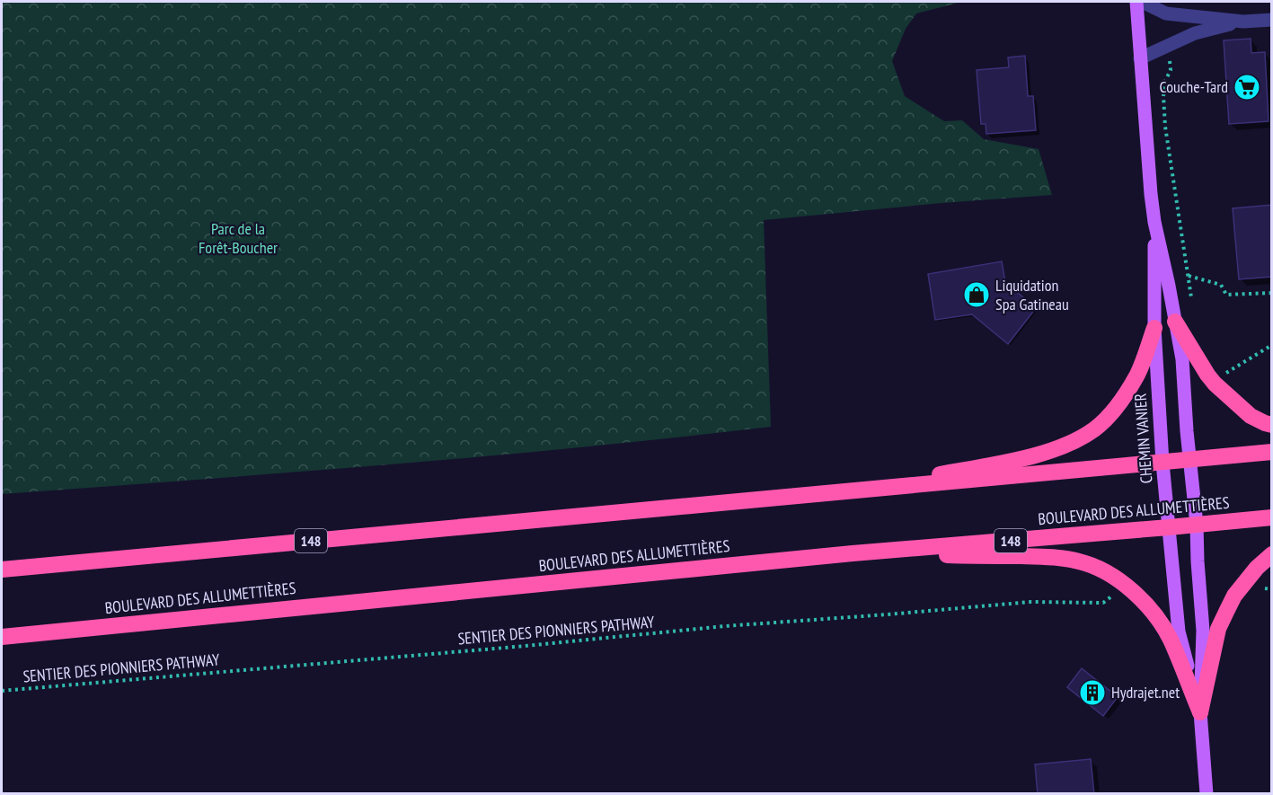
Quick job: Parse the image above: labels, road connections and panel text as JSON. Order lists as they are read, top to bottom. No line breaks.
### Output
{"streets":{"highway":["BOULEVARD DES ALLUMETTIÈRES","148"],"main road":["CHEMIN VANIER"],"path":["SENTIER DES PIONNIERS PATHWAY"]},"crossings":[["CHEMIN VANIER","BOULEVARD DES ALLUMETTIÈRES"],["CHEMIN VANIER","148"]],"parks":["Parc de la Forêt-Boucher"],"places":{"supermarket":["Couche-Tard"],"shop":["Liquidation Spa Gatineau"],"building":["Hydrajet.net"]}}
